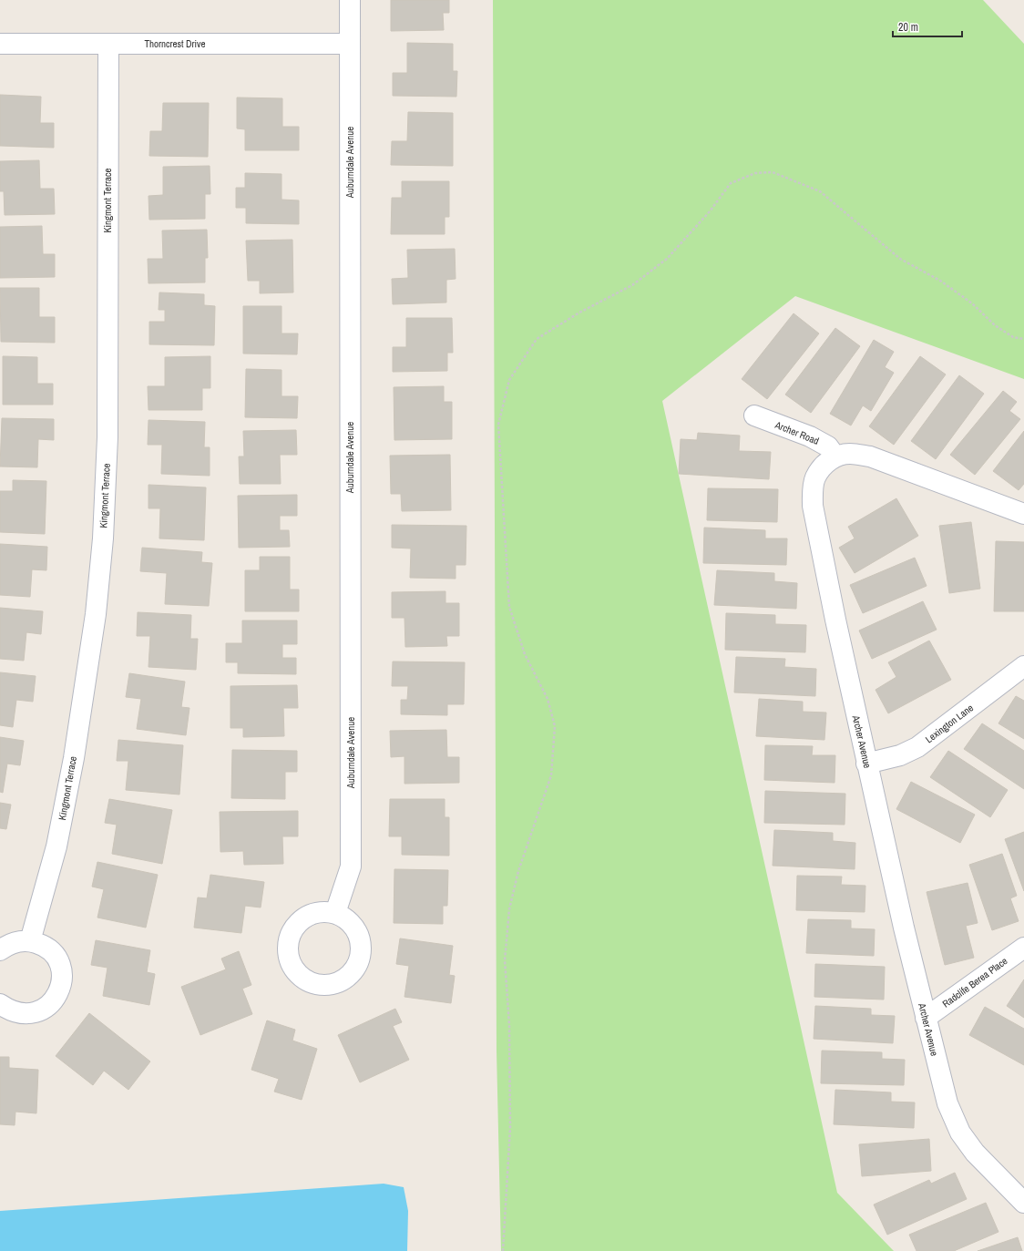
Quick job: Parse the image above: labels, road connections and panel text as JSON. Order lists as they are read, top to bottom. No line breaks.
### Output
{"streets":{"street":["Thorncrest Drive","Auburndale Avenue","Kingmont Terrace","Archer Road","Lexington Lane","Archer Avenue","Radclife Berea Place"]},"crossings":[["Thorncrest Drive","Auburndale Avenue"],["Thorncrest Drive","Kingmont Terrace"],["Archer Road","Archer Avenue"],["Lexington Lane","Archer Avenue"],["Archer Avenue","Radclife Berea Place"]],"scale_bar":"20 m"}
